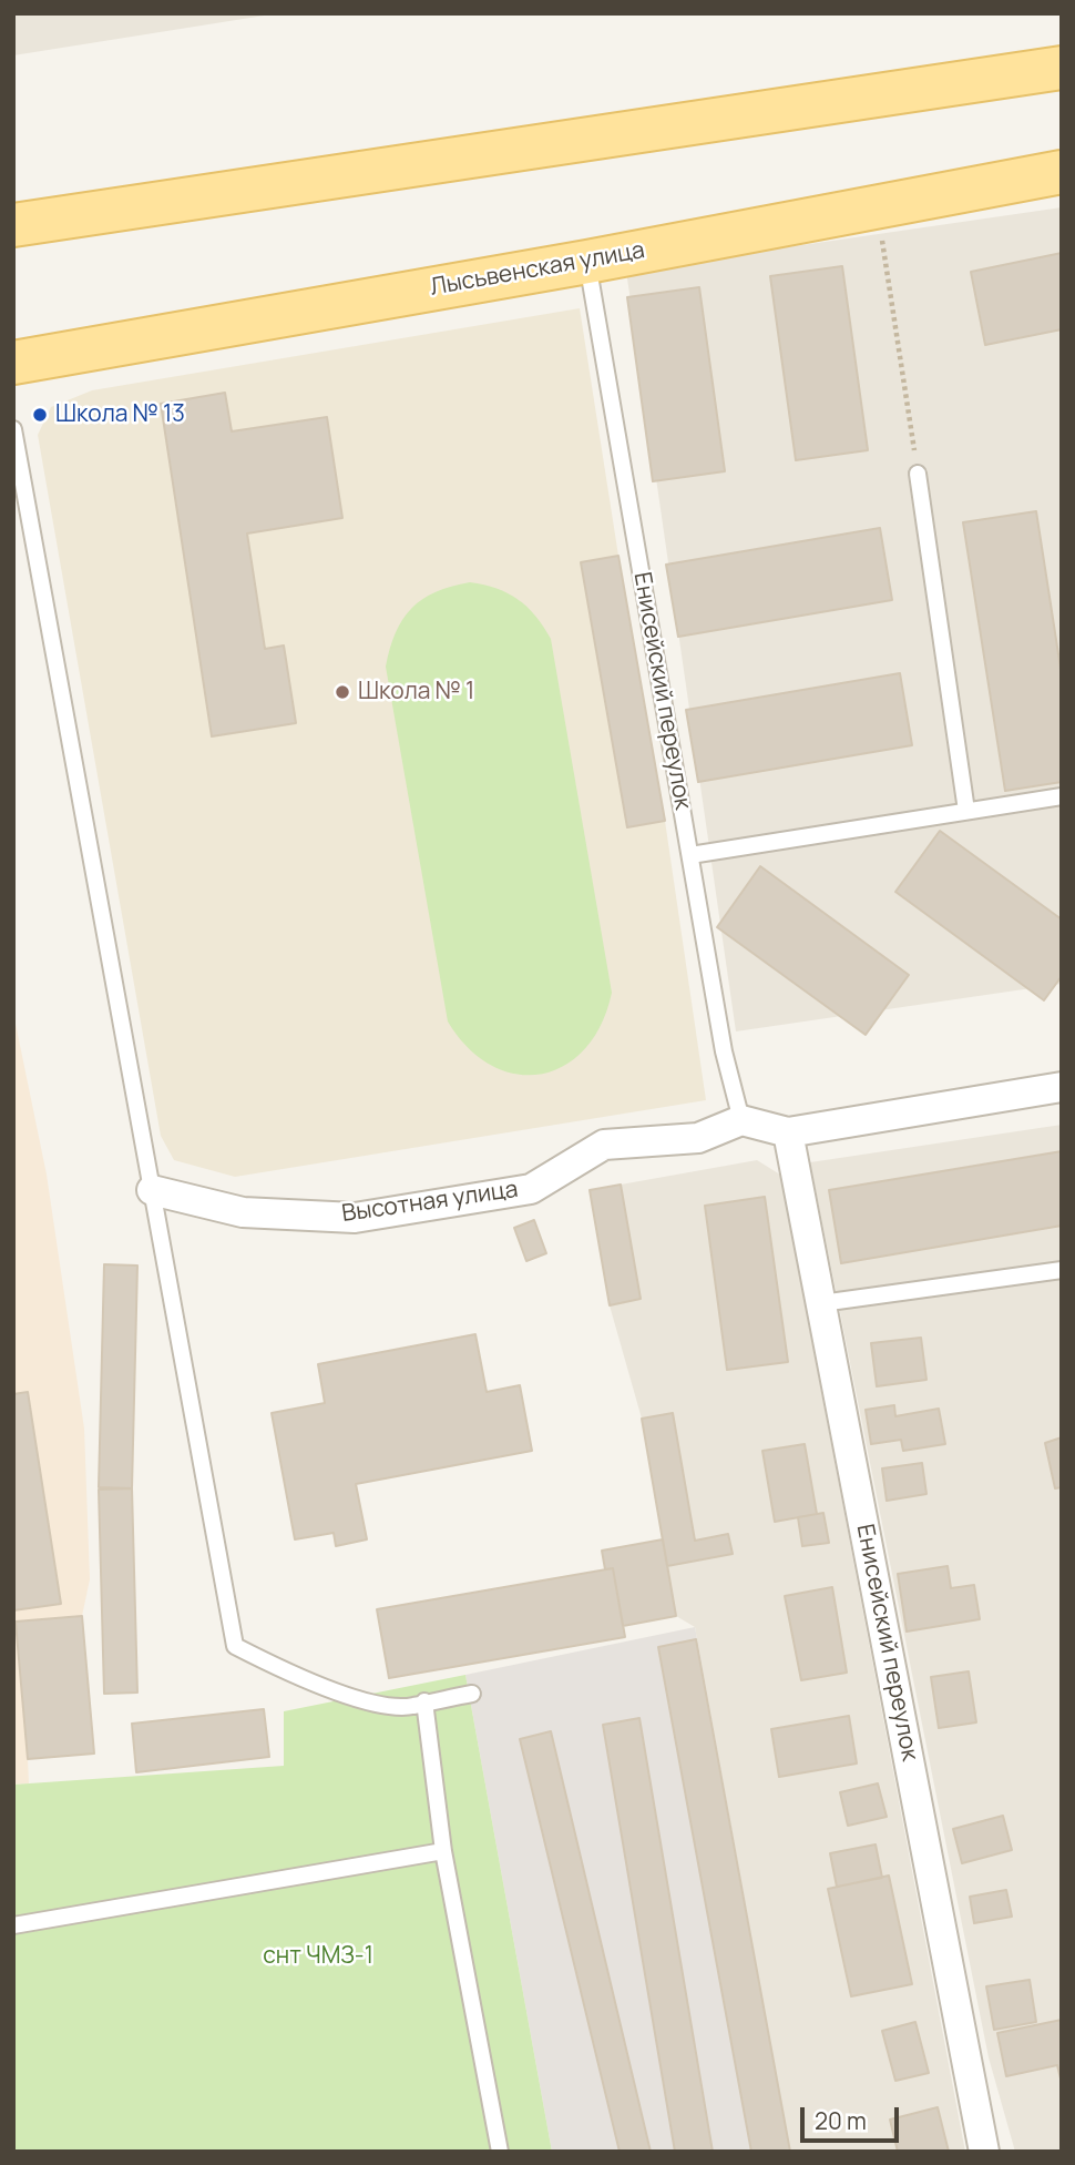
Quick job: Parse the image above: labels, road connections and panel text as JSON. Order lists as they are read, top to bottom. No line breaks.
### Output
{"streets":{"main road":["Лысьвенская улица"],"street":["Енисейский переулок","Высотная улица"]},"crossings":[["Лысьвенская улица","Енисейский переулок"],["Енисейский переулок","Высотная улица"]],"parks":["снт ЧМЗ-1"],"places":["Школа № 13","Школа № 1"],"scale_bar":"20 m"}
